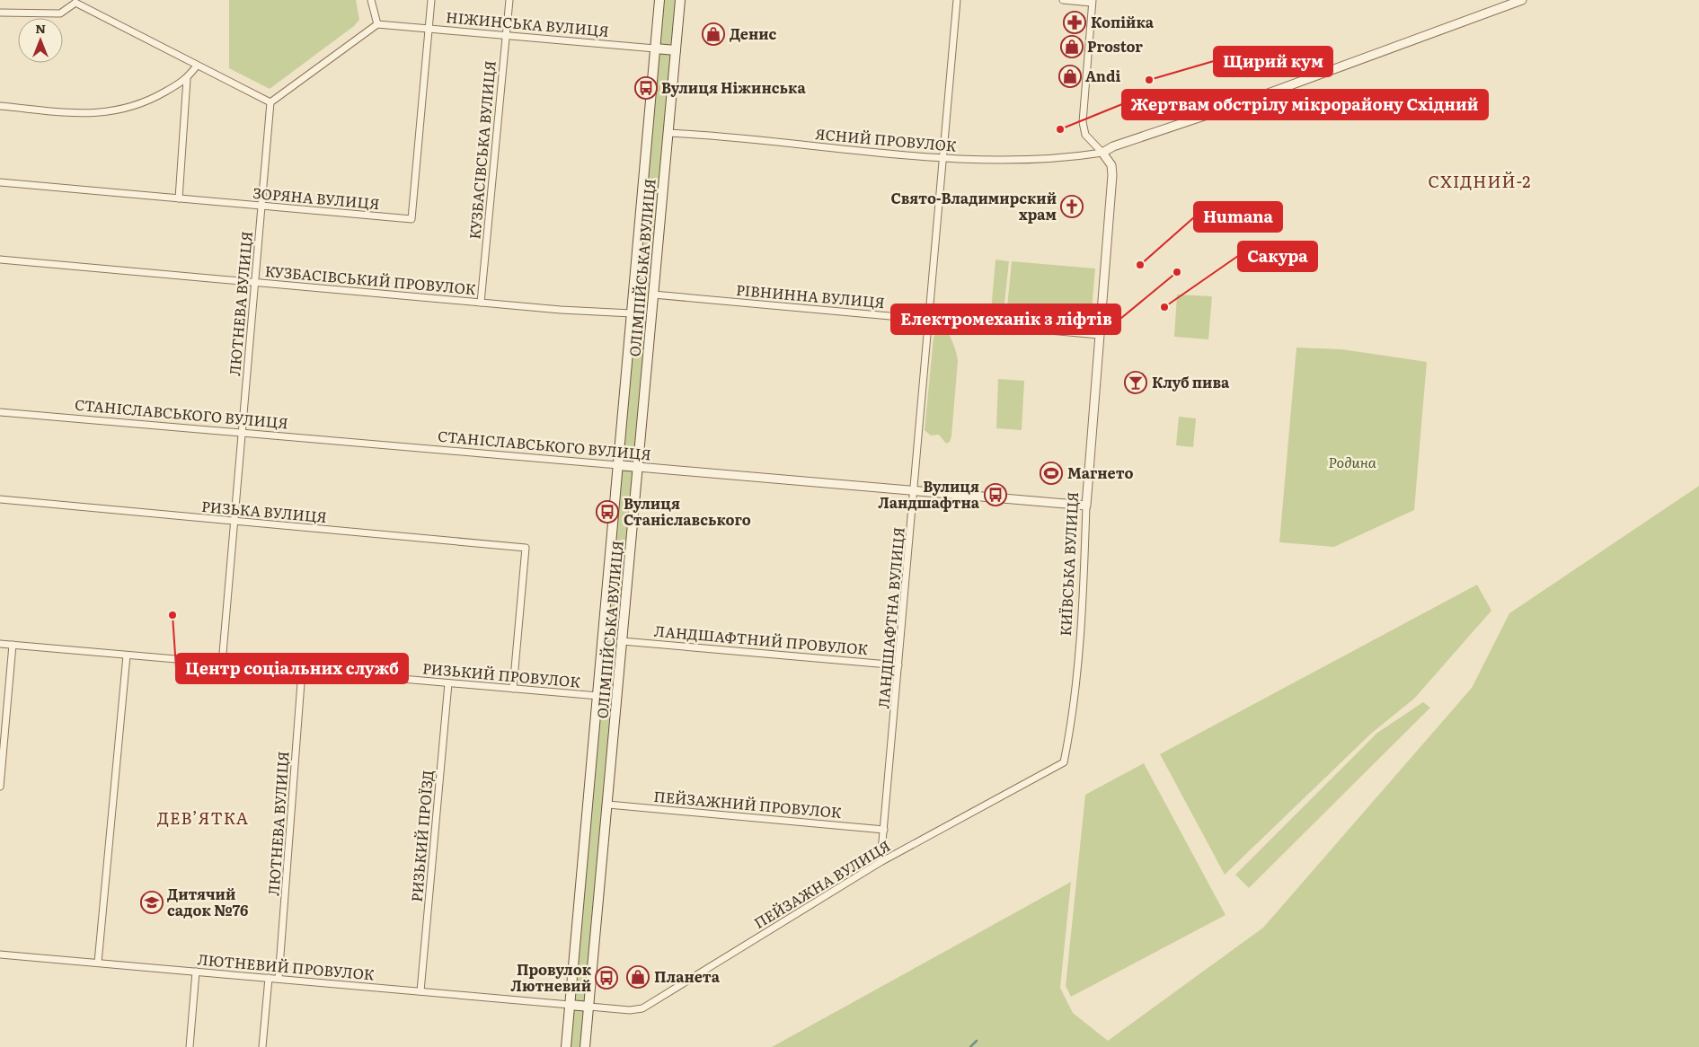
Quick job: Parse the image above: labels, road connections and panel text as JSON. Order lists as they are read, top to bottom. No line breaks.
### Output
{"streets":{"main road":["НІЖИНСЬКА ВУЛИЦЯ","ОЛІМПІЙСЬКА ВУЛИЦЯ","СТАНІСЛАВСЬКОГО ВУЛИЦЯ"],"street":["ЯСНИЙ ПРОВУЛОК","КУЗБАСІВСЬКА ВУЛИЦЯ","ЗОРЯНА ВУЛИЦЯ","КУЗБАСІВСЬКИЙ ПРОВУЛОК","РІВНИННА ВУЛИЦЯ","ЛЮТНЕВА ВУЛИЦЯ","РИЗЬКА ВУЛИЦЯ","КИЇВСЬКА ВУЛИЦЯ","ЛАНДШАФТНА ВУЛИЦЯ","ЛАНДШАФТНИЙ ПРОВУЛОК","РИЗЬКИЙ ПРОВУЛОК","ПЕЙЗАЖНИЙ ПРОВУЛОК","РИЗЬКИЙ ПРОЇЗД","ПЕЙЗАЖНА ВУЛИЦЯ","ЛЮТНЕВИЙ ПРОВУЛОК"]},"crossings":[["НІЖИНСЬКА ВУЛИЦЯ","КУЗБАСІВСЬКА ВУЛИЦЯ"],["НІЖИНСЬКА ВУЛИЦЯ","ЗОРЯНА ВУЛИЦЯ"],["НІЖИНСЬКА ВУЛИЦЯ","ОЛІМПІЙСЬКА ВУЛИЦЯ"],["ЯСНИЙ ПРОВУЛОК","ОЛІМПІЙСЬКА ВУЛИЦЯ"],["ЯСНИЙ ПРОВУЛОК","КИЇВСЬКА ВУЛИЦЯ"],["ЯСНИЙ ПРОВУЛОК","ЛАНДШАФТНА ВУЛИЦЯ"],["КУЗБАСІВСЬКА ВУЛИЦЯ","КУЗБАСІВСЬКИЙ ПРОВУЛОК"],["ЗОРЯНА ВУЛИЦЯ","ЛЮТНЕВА ВУЛИЦЯ"],["ОЛІМПІЙСЬКА ВУЛИЦЯ","КУЗБАСІВСЬКИЙ ПРОВУЛОК"],["ОЛІМПІЙСЬКА ВУЛИЦЯ","РІВНИННА ВУЛИЦЯ"],["ОЛІМПІЙСЬКА ВУЛИЦЯ","СТАНІСЛАВСЬКОГО ВУЛИЦЯ"],["ОЛІМПІЙСЬКА ВУЛИЦЯ","ЛАНДШАФТНИЙ ПРОВУЛОК"],["ОЛІМПІЙСЬКА ВУЛИЦЯ","РИЗЬКИЙ ПРОВУЛОК"],["ОЛІМПІЙСЬКА ВУЛИЦЯ","ПЕЙЗАЖНИЙ ПРОВУЛОК"],["ОЛІМПІЙСЬКА ВУЛИЦЯ","ПЕЙЗАЖНА ВУЛИЦЯ"],["ОЛІМПІЙСЬКА ВУЛИЦЯ","ЛЮТНЕВИЙ ПРОВУЛОК"],["КУЗБАСІВСЬКИЙ ПРОВУЛОК","ЛЮТНЕВА ВУЛИЦЯ"],["РІВНИННА ВУЛИЦЯ","КИЇВСЬКА ВУЛИЦЯ"],["РІВНИННА ВУЛИЦЯ","ЛАНДШАФТНА ВУЛИЦЯ"],["ЛЮТНЕВА ВУЛИЦЯ","СТАНІСЛАВСЬКОГО ВУЛИЦЯ"],["ЛЮТНЕВА ВУЛИЦЯ","РИЗЬКА ВУЛИЦЯ"],["ЛЮТНЕВА ВУЛИЦЯ","РИЗЬКИЙ ПРОВУЛОК"],["ЛЮТНЕВА ВУЛИЦЯ","ЛЮТНЕВИЙ ПРОВУЛОК"],["СТАНІСЛАВСЬКОГО ВУЛИЦЯ","КИЇВСЬКА ВУЛИЦЯ"],["СТАНІСЛАВСЬКОГО ВУЛИЦЯ","ЛАНДШАФТНА ВУЛИЦЯ"],["РИЗЬКА ВУЛИЦЯ","РИЗЬКИЙ ПРОВУЛОК"],["КИЇВСЬКА ВУЛИЦЯ","ПЕЙЗАЖНА ВУЛИЦЯ"],["ЛАНДШАФТНА ВУЛИЦЯ","ЛАНДШАФТНИЙ ПРОВУЛОК"],["ЛАНДШАФТНА ВУЛИЦЯ","ПЕЙЗАЖНИЙ ПРОВУЛОК"],["ЛАНДШАФТНА ВУЛИЦЯ","ПЕЙЗАЖНА ВУЛИЦЯ"],["РИЗЬКИЙ ПРОВУЛОК","РИЗЬКИЙ ПРОЇЗД"],["РИЗЬКИЙ ПРОЇЗД","ЛЮТНЕВИЙ ПРОВУЛОК"]],"districts":["СХІДНИЙ-2","ДЕВ’ЯТКА"],"parks":["Родина"],"places":{"pharmacy":["Копійка"],"shop":["Денис","Prostor","Andi","Планета"],"other":["Щирий кум","Жертвам обстрілу мікрорайону Східний","Humana","Електромеханік з ліфтів","Сакура","Центр соціальних служб"],"bus stop":["Вулиця Ніжинська","Вулиця Ландшафтна","Вулиця Станіславського","Провулок Лютневий"],"church":["Свято-Владимирский храм"],"bar":["Клуб пива"],"sports":["Магнето"],"school or university":["Дитячий садок №76"]},"north":"top"}
